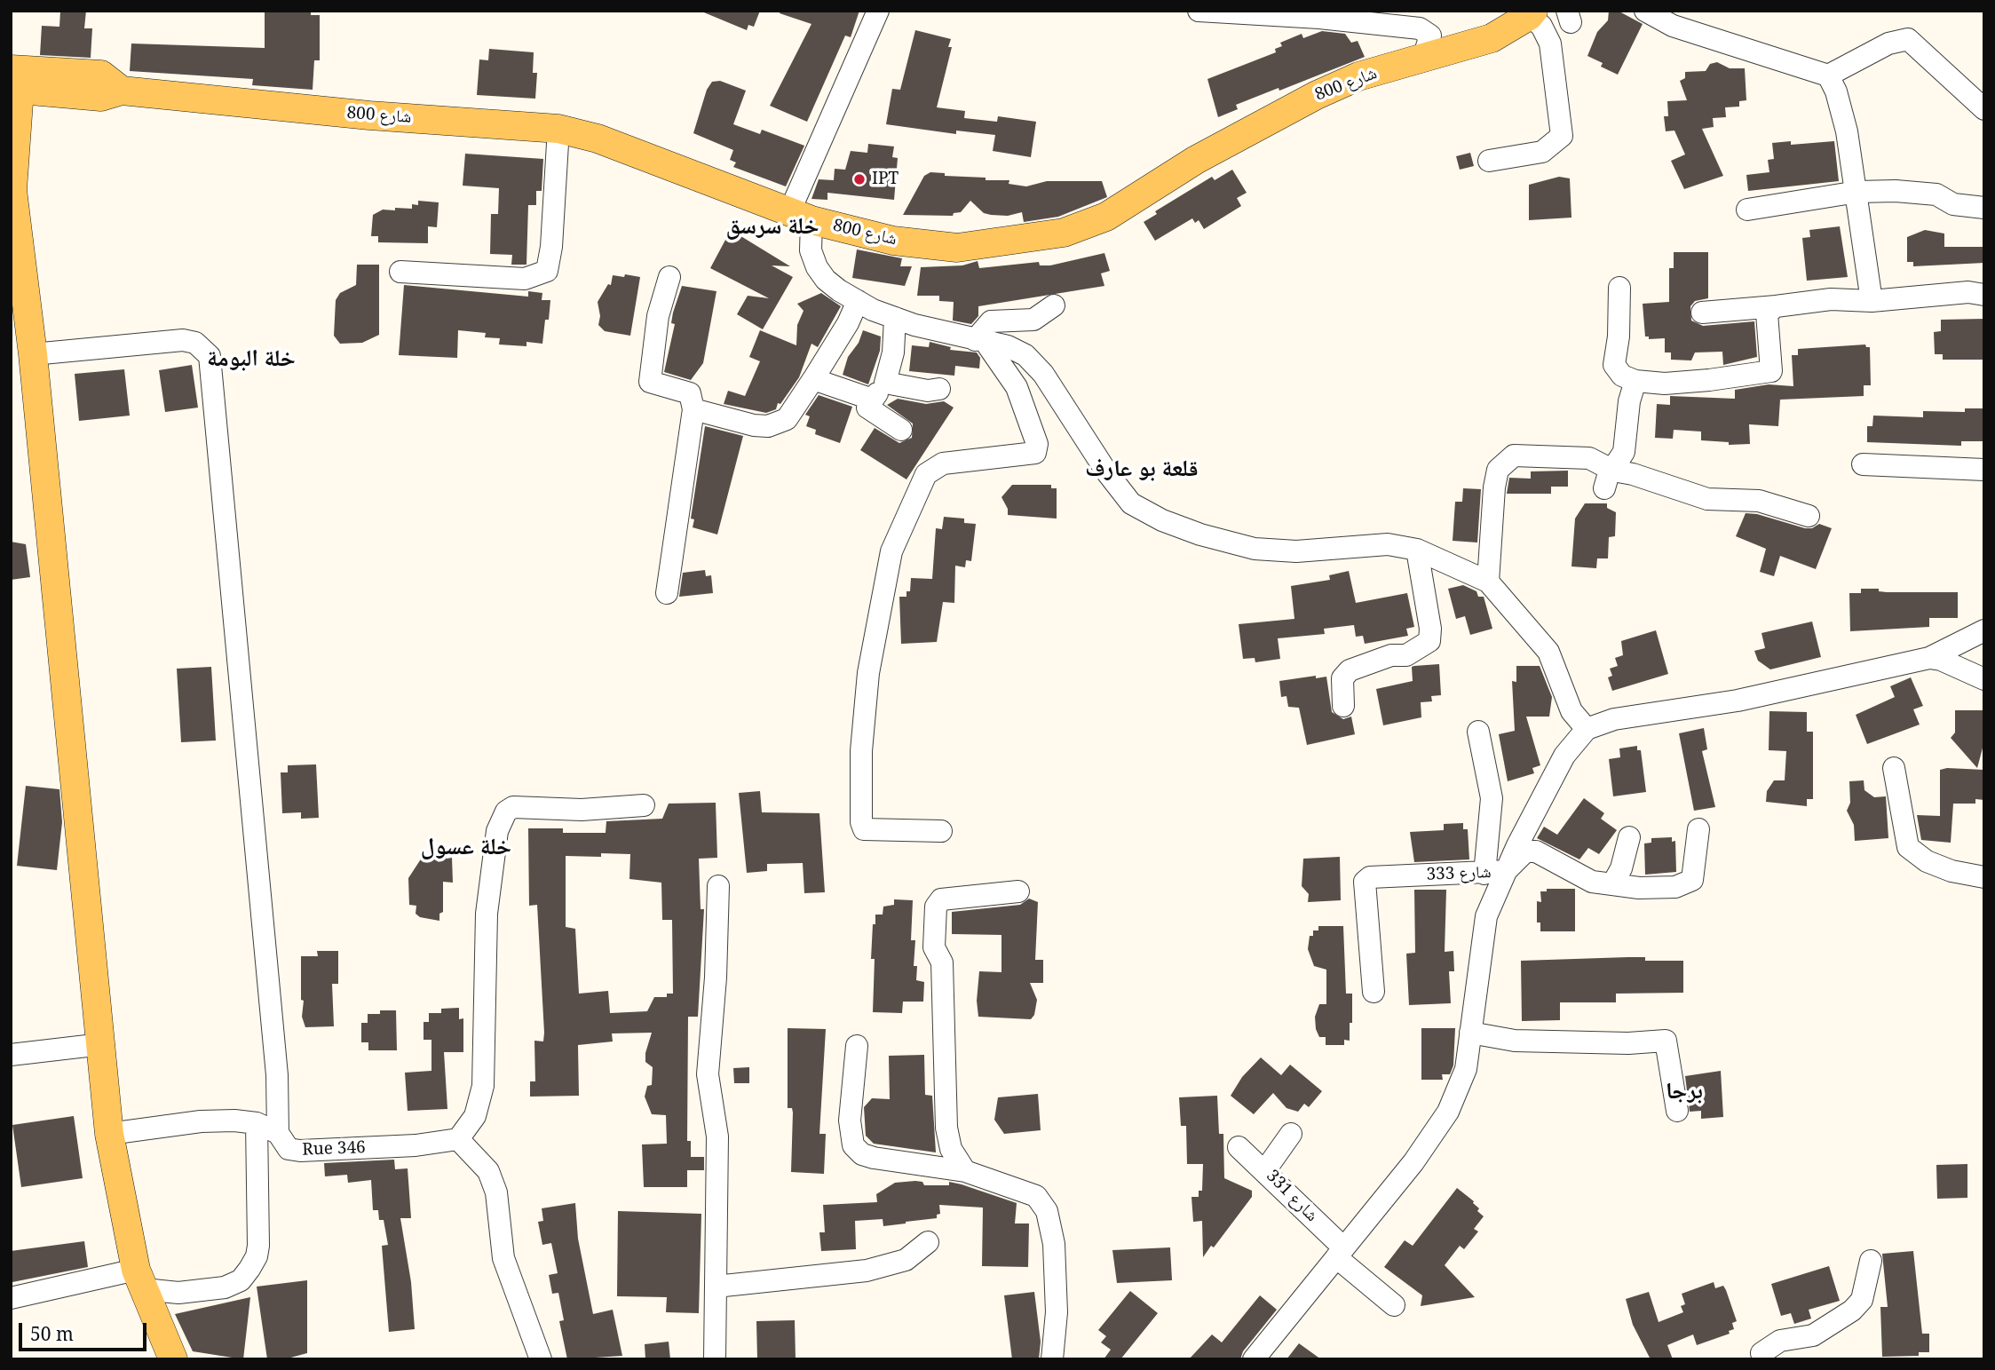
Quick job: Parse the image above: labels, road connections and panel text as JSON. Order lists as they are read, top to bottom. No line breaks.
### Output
{"streets":{"main road":["شارع 800"],"street":["شارع 333","Rue 346","شارع 331"]},"districts":["خلة سرسق","خلة البومة","قلعة بو عارف","خلة عسول","برجا"],"places":["IPT"],"scale_bar":"50 m"}
